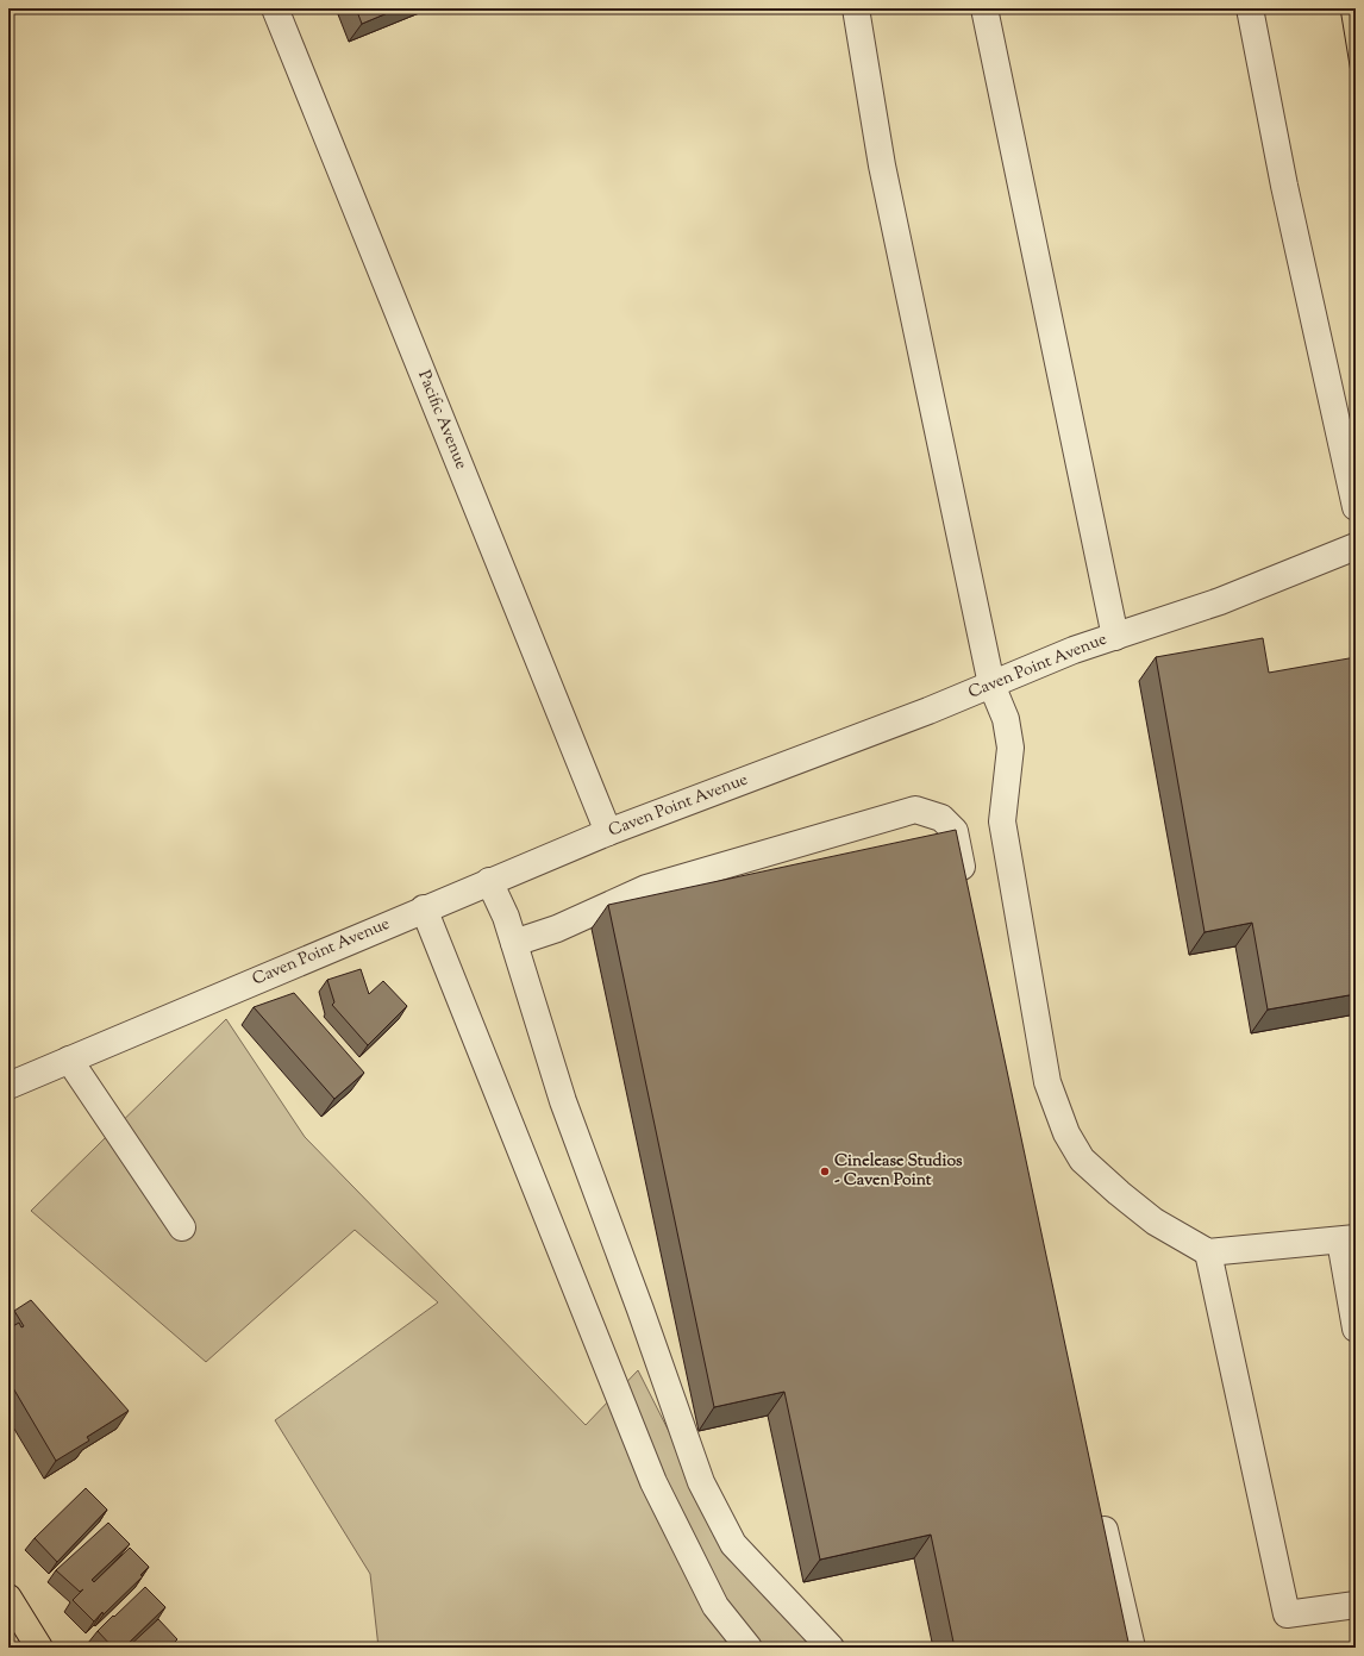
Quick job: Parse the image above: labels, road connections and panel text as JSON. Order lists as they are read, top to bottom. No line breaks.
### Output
{"streets":{"street":["Pacific Avenue","Caven Point Avenue"]},"crossings":[["Pacific Avenue","Caven Point Avenue"]],"places":["Cinelease Studios - Caven Point"]}
